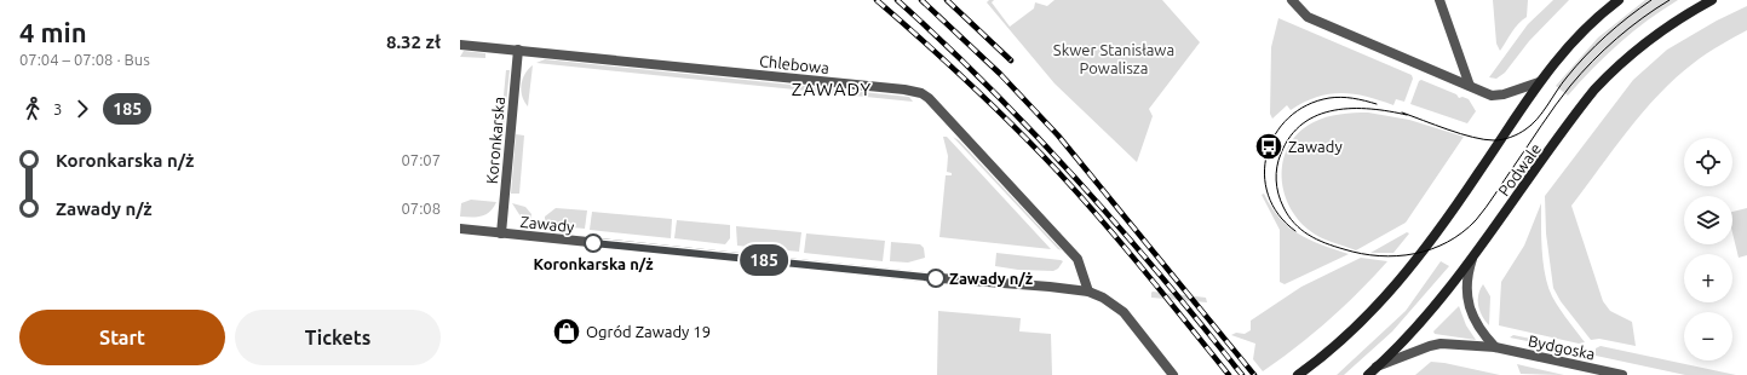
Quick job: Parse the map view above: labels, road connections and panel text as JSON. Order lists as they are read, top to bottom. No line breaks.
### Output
{"streets":{"main road":["Podwale"],"street":["Chlebowa","Koronkarska","Zawady","Bydgoska"]},"crossings":[["Chlebowa","Koronkarska"],["Chlebowa","Zawady"],["Koronkarska","Zawady"],["Podwale","Bydgoska"]],"districts":["ZAWADY"],"parks":["Skwer Stanisława Powalisza"],"places":{"bus stop":["Zawady"],"other":["Koronkarska n/ż","Zawady n/ż"],"shop":["Ogród Zawady 19"]},"lines":["bus line 185"],"page":{"heading":["4 min","07:04 – 07:08 · Bus","8.32 zł"],"on_map":"185","legs":["3","185"],"list":[{"name":"Koronkarska n/ż","value":"07:07"},{"name":"Zawady n/ż","value":"07:08"}],"map_buttons":["+","−"],"buttons":["Start","Tickets"]}}
